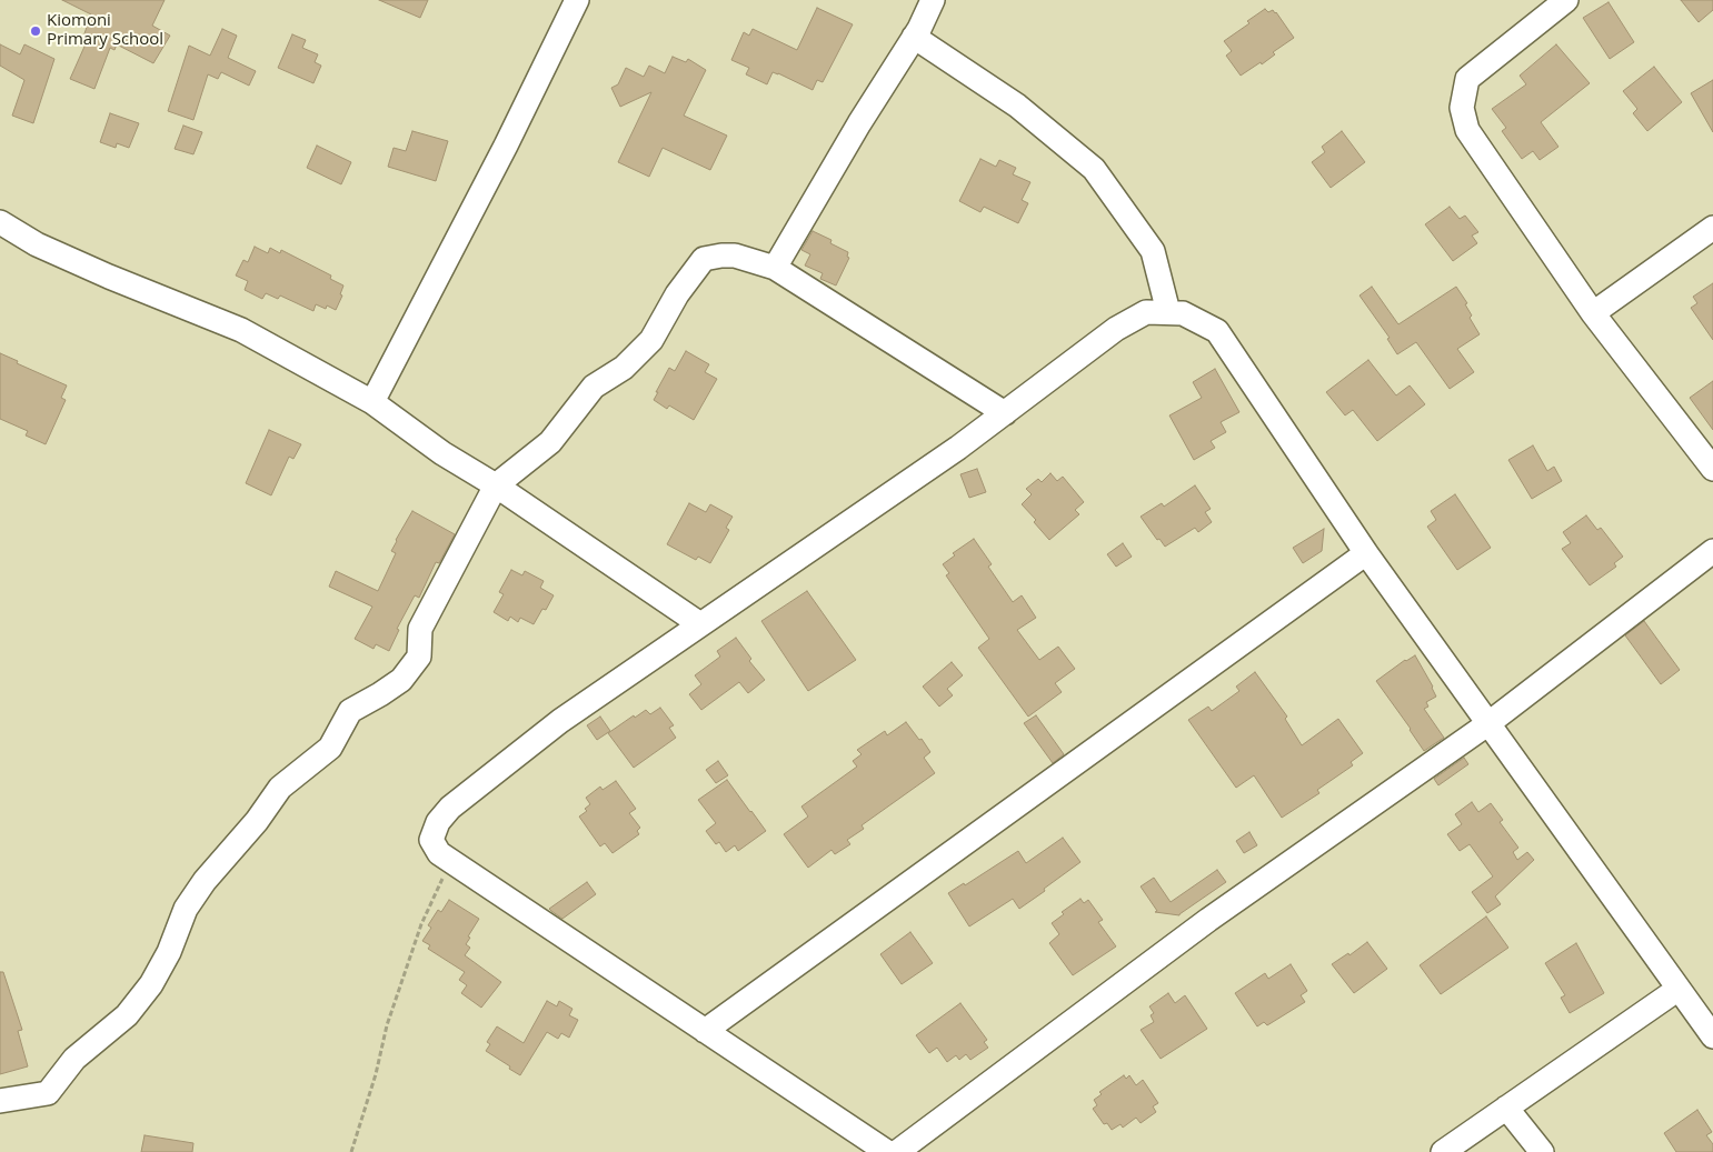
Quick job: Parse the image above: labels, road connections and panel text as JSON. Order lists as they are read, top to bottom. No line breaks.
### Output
{"places":["Kiomoni Primary School"]}
